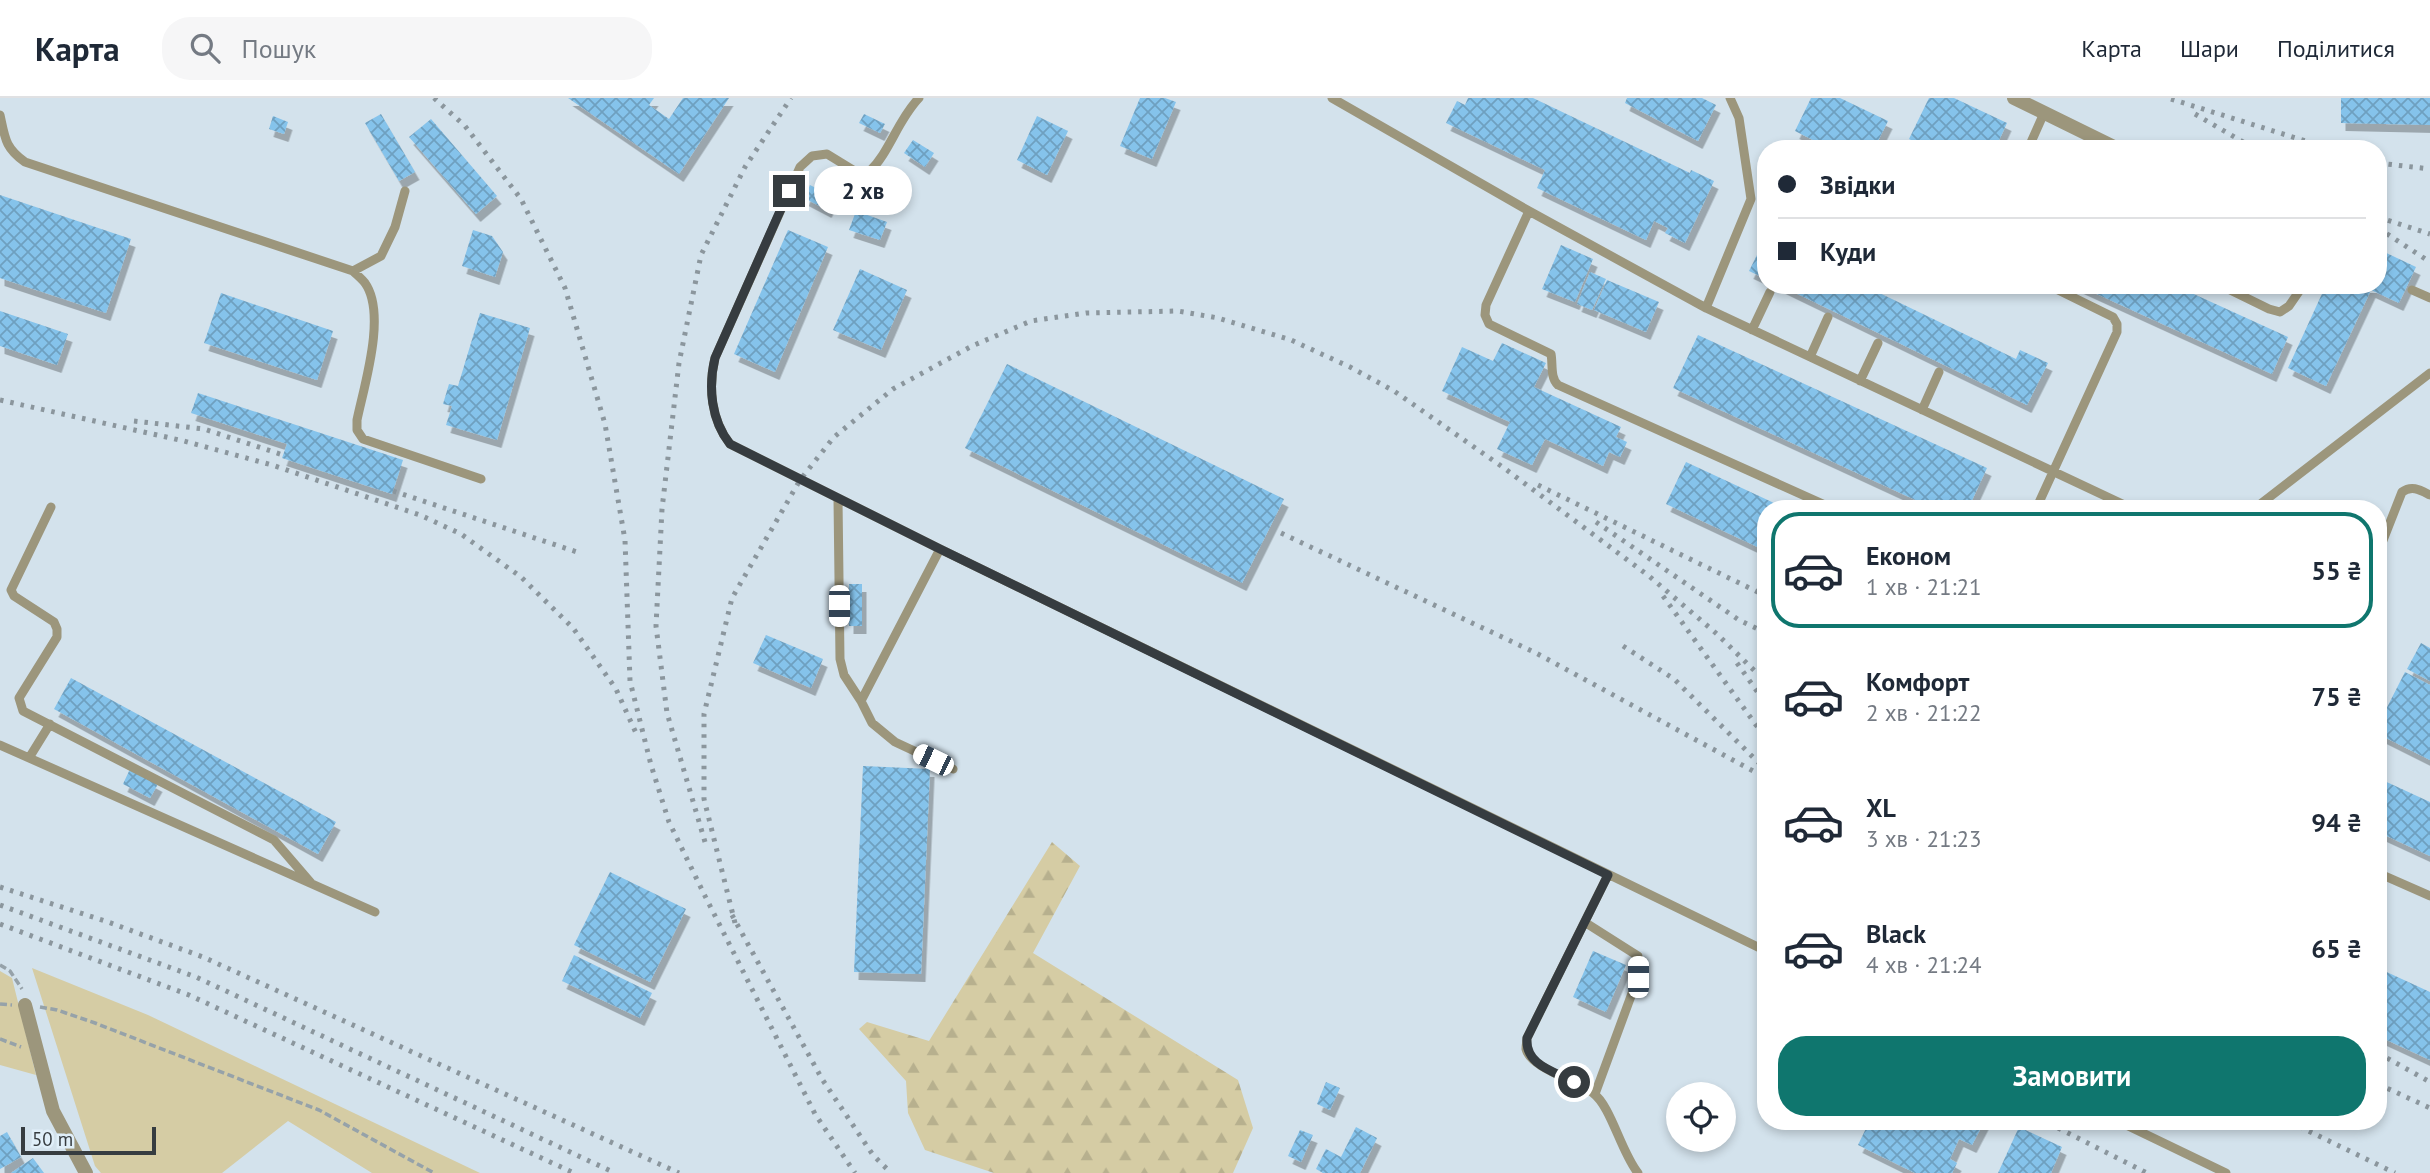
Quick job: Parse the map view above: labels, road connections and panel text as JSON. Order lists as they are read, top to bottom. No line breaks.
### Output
{"scale_bar":"50 m","page":{"header":"Карта","search":"Пошук","nav":["Карта","Шари","Поділитися"],"banner":["Звідки","Куди"],"bubble":"2 хв","list":[{"name":"Економ","note":"1 хв · 21:21","value":"55 ₴"},{"name":"Комфорт","note":"2 хв · 21:22","value":"75 ₴"},{"name":"XL","note":"3 хв · 21:23","value":"94 ₴"},{"name":"Black","note":"4 хв · 21:24","value":"65 ₴"}],"buttons":"Замовити","scale":"50 m"}}
